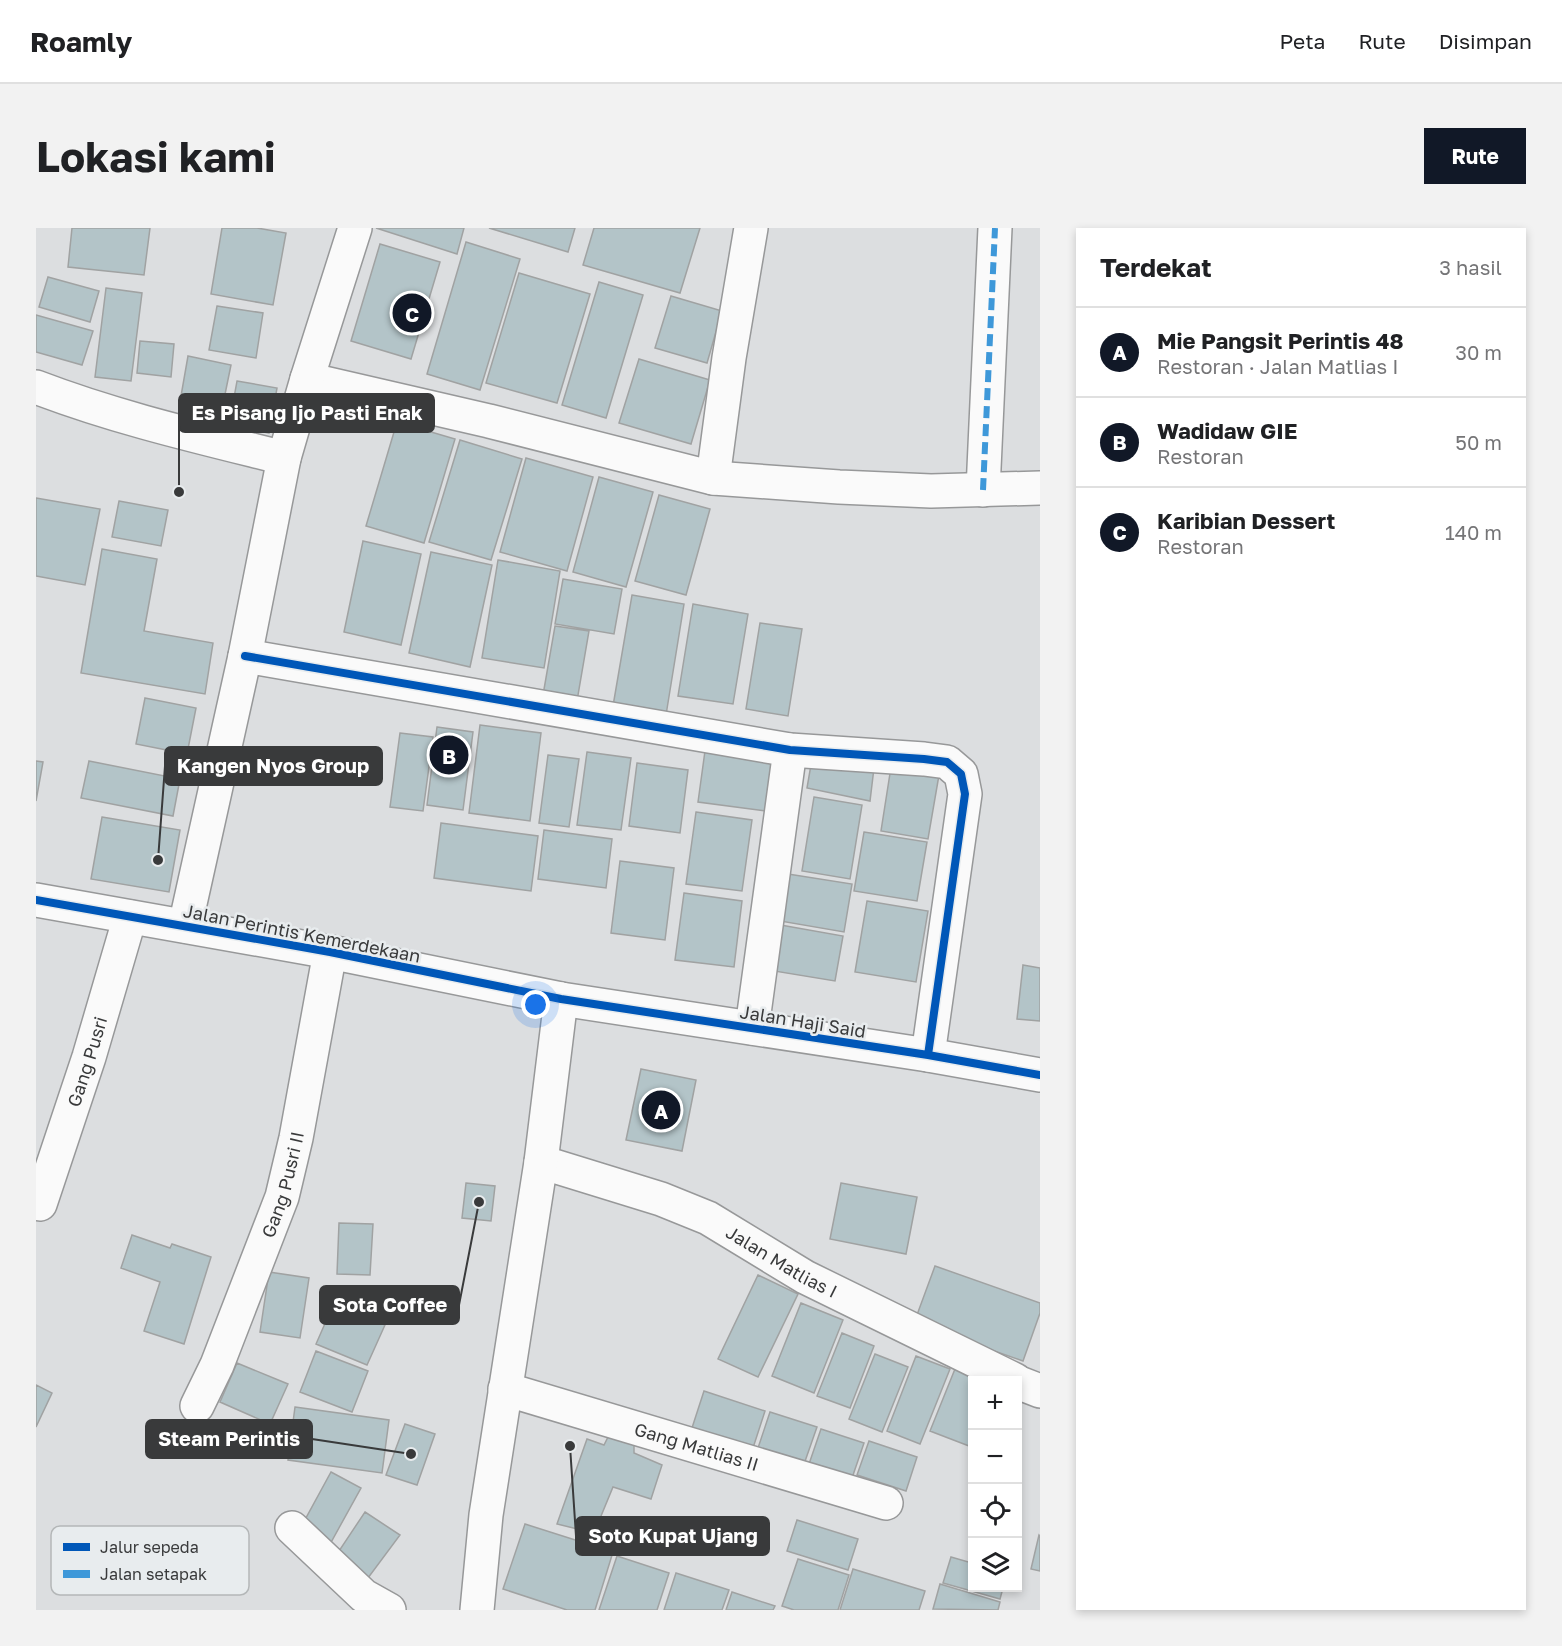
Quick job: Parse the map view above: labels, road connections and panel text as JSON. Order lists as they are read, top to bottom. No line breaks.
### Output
{"streets":{"street":["Jalan Perintis Kemerdekaan","Jalan Haji Said","Gang Pusri","Gang Pusri II","Jalan Matlias I","Gang Matlias II"]},"crossings":[["Jalan Perintis Kemerdekaan","Jalan Haji Said"],["Jalan Perintis Kemerdekaan","Gang Pusri"],["Jalan Perintis Kemerdekaan","Gang Pusri II"]],"places":["Es Pisang Ijo Pasti Enak","Kangen Nyos Group","Sota Coffee","Soto Kupat Ujang","Steam Perintis"],"legend":["Jalur sepeda","Jalan setapak"],"page":{"header":"Roamly","nav":["Peta","Rute","Disimpan"],"buttons":"Rute","title":"Lokasi kami","heading":["Terdekat","3 hasil"],"pins":["C","B","A"],"list":[{"mark":"A","name":"Mie Pangsit Perintis 48","note":"Restoran · Jalan Matlias I","value":"30 m"},{"mark":"B","name":"Wadidaw GIE","note":"Restoran","value":"50 m"},{"mark":"C","name":"Karibian Dessert","note":"Restoran","value":"140 m"}],"map_buttons":["+","−"]}}
